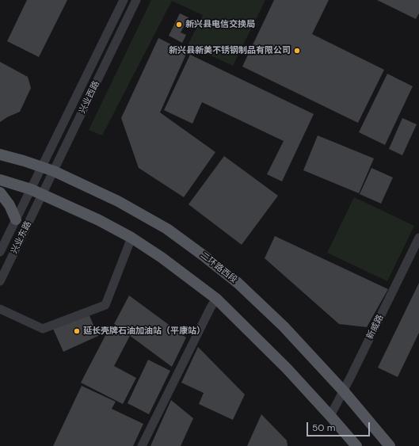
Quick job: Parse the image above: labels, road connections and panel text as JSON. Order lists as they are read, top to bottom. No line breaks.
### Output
{"streets":{"main road":["二环路西段"],"street":["兴业西路","兴业东路","新威路"]},"crossings":[["兴业西路","兴业东路"],["兴业西路","二环路西段"],["二环路西段","新威路"]],"places":["新兴县电信交换局","新兴县新美不锈钢制品有限公司","延长壳牌石油加油站（平康站）"],"scale_bar":"50 m"}
